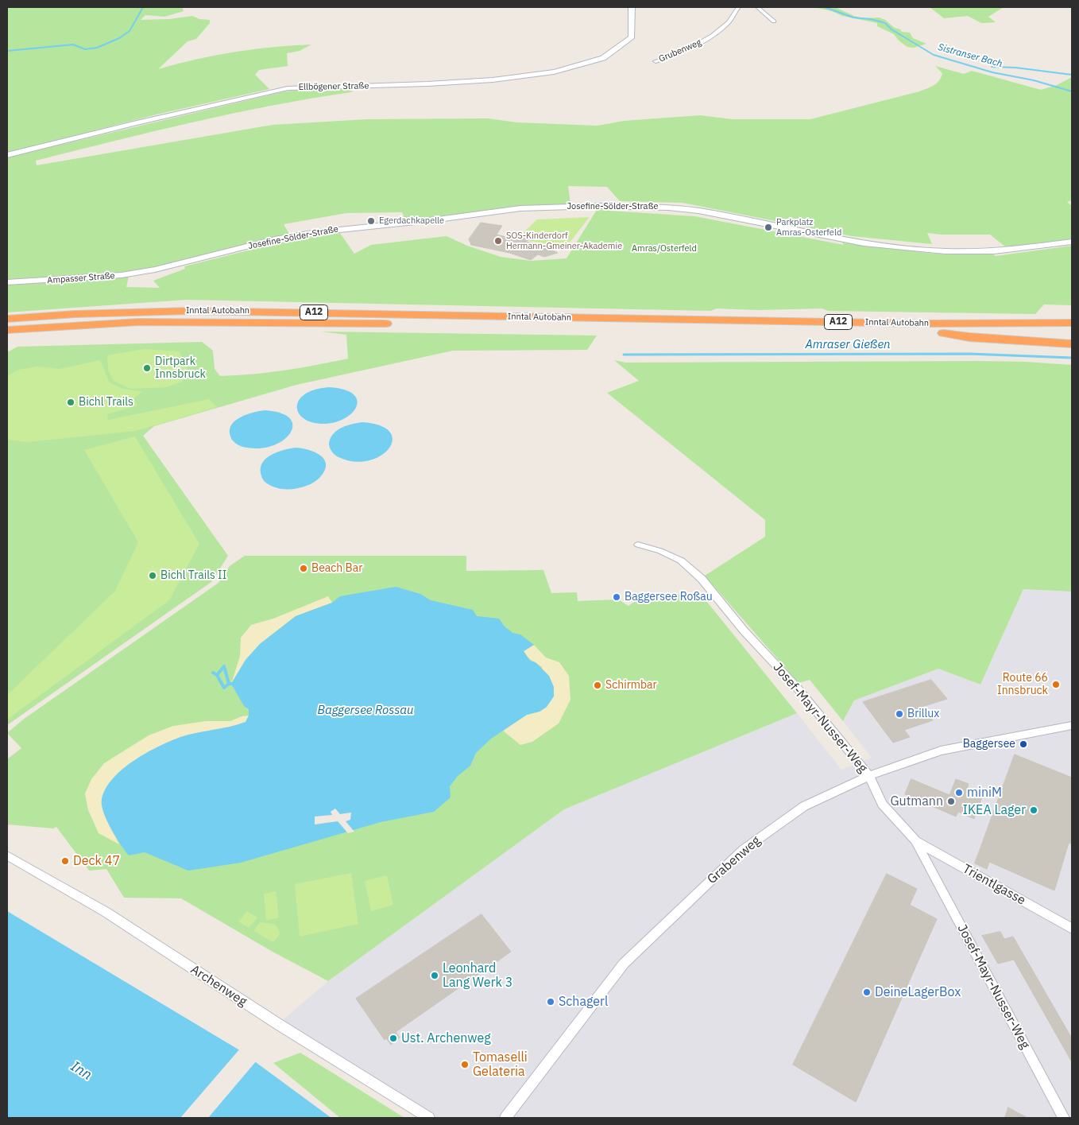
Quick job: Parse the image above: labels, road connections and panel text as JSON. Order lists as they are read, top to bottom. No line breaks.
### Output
{"streets":{"highway":["Inntal Autobahn","A12"],"main road":["Ellbögener Straße","Josefine-Sölder-Straße","Ampasser Straße"],"street":["Grubenweg","Josef-Mayr-Nusser-Weg","Grabenweg","Trientlgasse","Archenweg"]},"crossings":[["Josefine-Sölder-Straße","Ampasser Straße"],["Josef-Mayr-Nusser-Weg","Grabenweg"],["Josef-Mayr-Nusser-Weg","Trientlgasse"]],"water":["Sistranser Bach","Amraser Gießen","Baggersee Rossau","Inn"],"parks":["Amras/Osterfeld"],"places":["Egerdachkapelle","Parkplatz Amras-Osterfeld","SOS-Kinderdorf Hermann-Gmeiner-Akademie","Dirtpark Innsbruck","Bichl Trails","Beach Bar","Bichl Trails II","Baggersee Roßau","Route 66 Innsbruck","Schirmbar","Brillux","Baggersee","miniM","Gutmann","IKEA Lager","Deck 47","Leonhard Lang Werk 3","DeineLagerBox","Schagerl","Ust. Archenweg","Tomaselli Gelateria"]}
